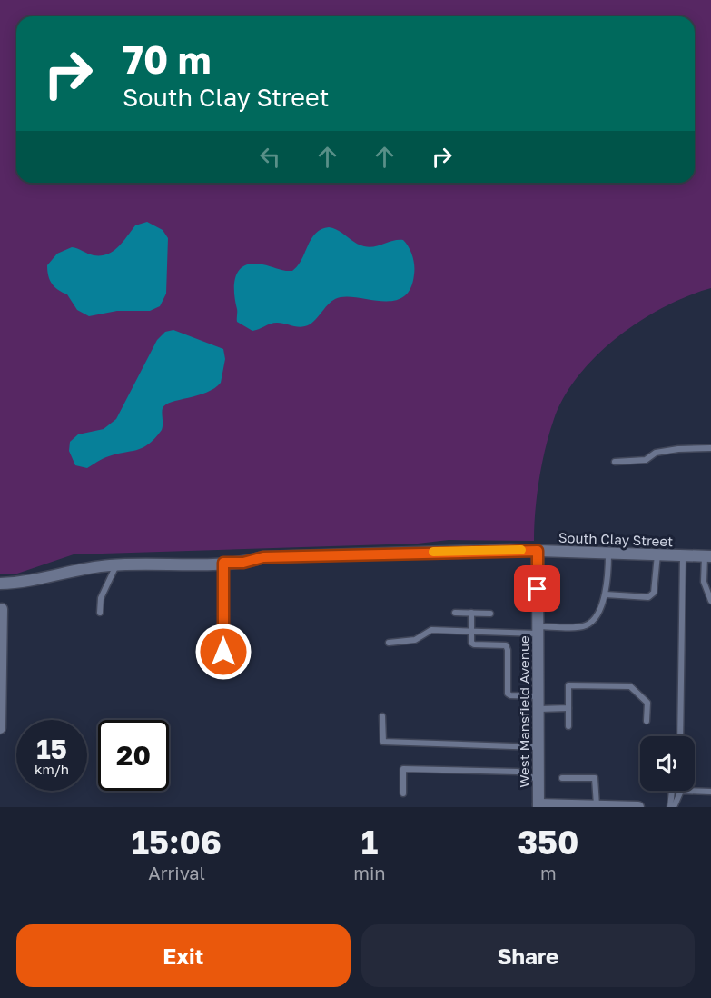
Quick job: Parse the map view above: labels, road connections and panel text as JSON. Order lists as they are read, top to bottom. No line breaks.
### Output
{"streets":{"street":["South Clay Street","West Mansfield Avenue"]},"crossings":[["South Clay Street","West Mansfield Avenue"]],"page":{"turn":["70 m","South Clay Street"],"speed":"15 km/h","limit":"20","eta":["15:06","Arrival","1","min","350","m"],"buttons":["Exit","Share"]}}
